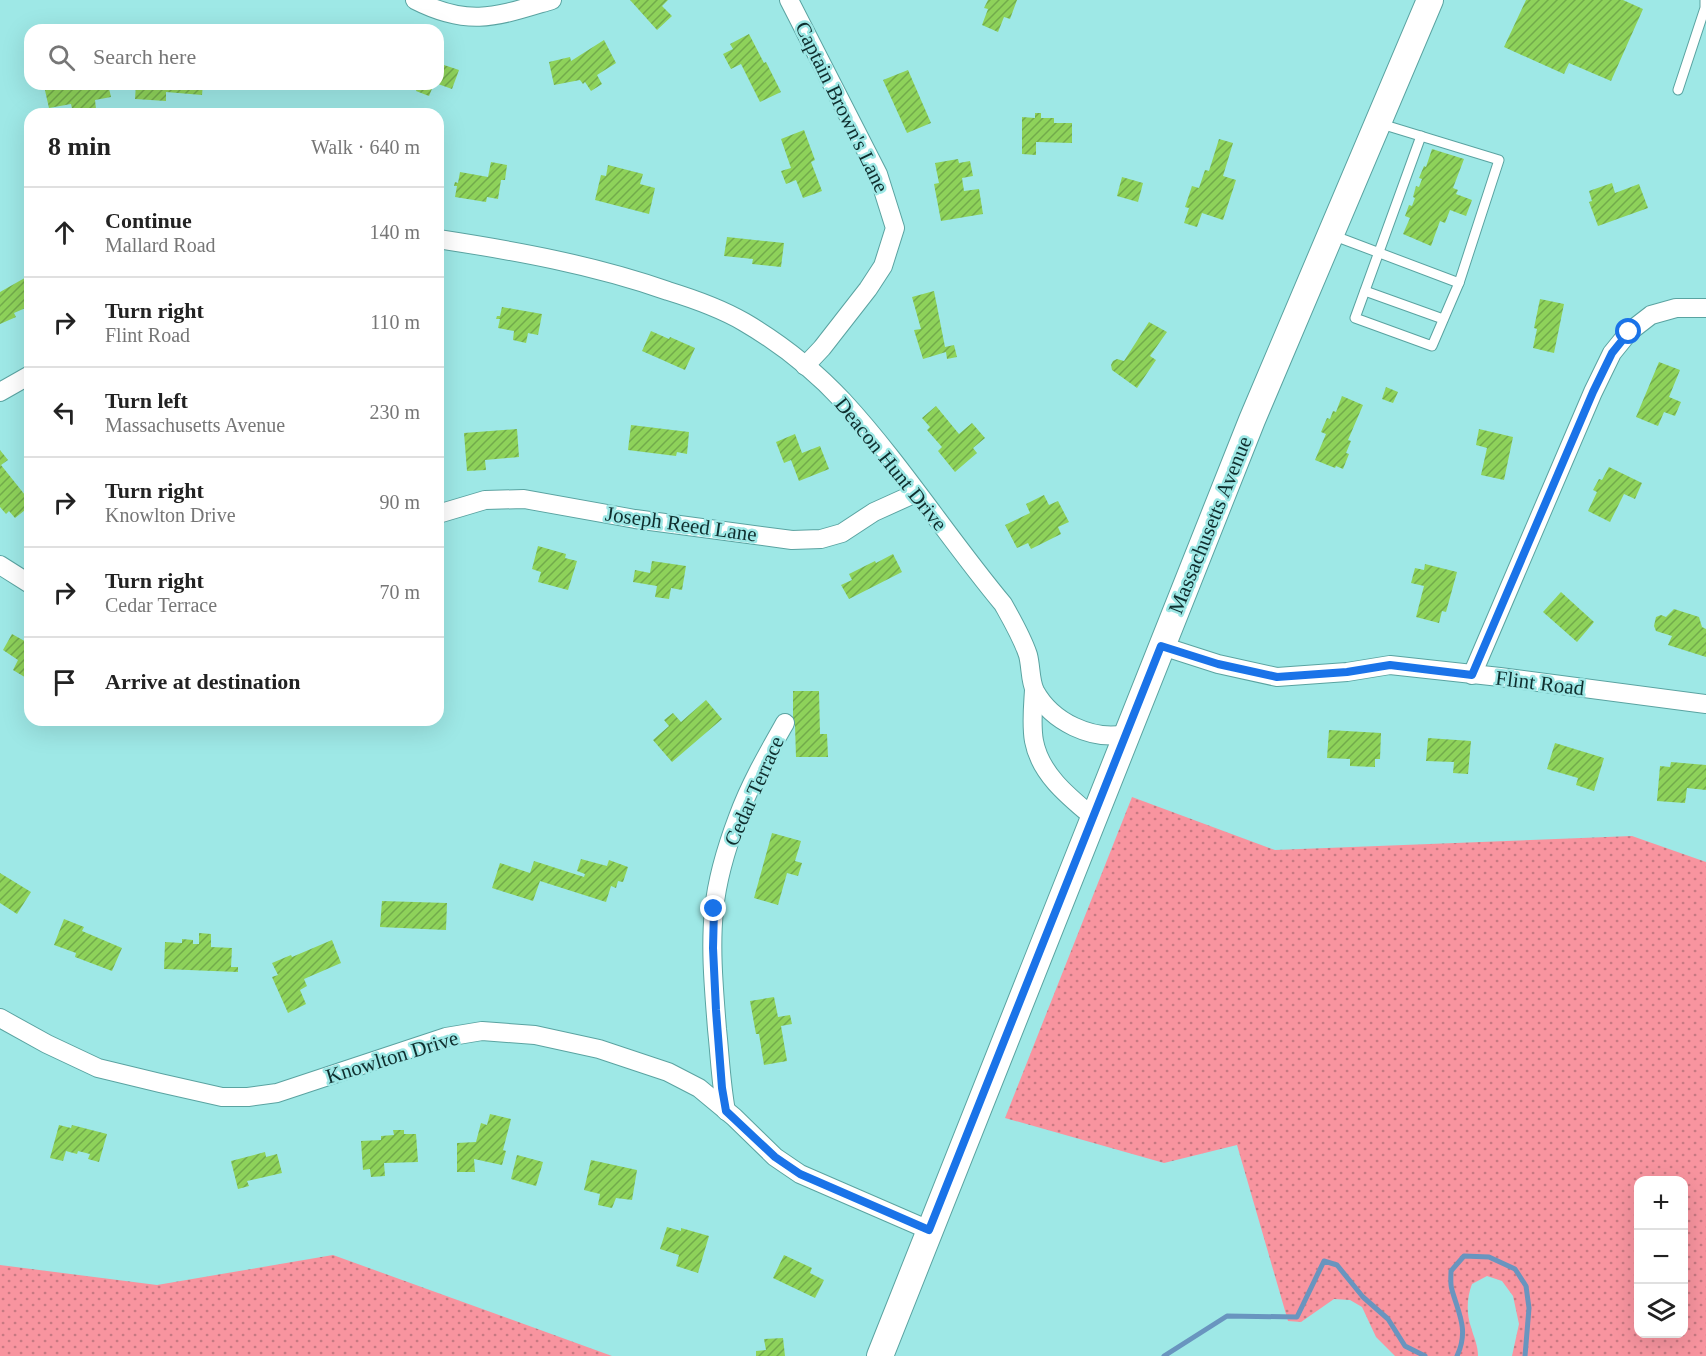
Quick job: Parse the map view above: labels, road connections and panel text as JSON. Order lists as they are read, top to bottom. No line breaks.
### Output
{"streets":{"main road":["Massachusetts Avenue"],"street":["Captain Brown's Lane","Deacon Hunt Drive","Joseph Reed Lane","Flint Road","Cedar Terrace","Knowlton Drive"]},"crossings":[["Captain Brown's Lane","Deacon Hunt Drive"],["Deacon Hunt Drive","Joseph Reed Lane"],["Deacon Hunt Drive","Massachusetts Avenue"],["Massachusetts Avenue","Flint Road"],["Massachusetts Avenue","Knowlton Drive"],["Cedar Terrace","Knowlton Drive"]],"page":{"search":"Search here","heading":["8 min","Walk · 640 m"],"list":[["Continue","Mallard Road","140 m"],["Turn right","Flint Road","110 m"],["Turn left","Massachusetts Avenue","230 m"],["Turn right","Knowlton Drive","90 m"],["Turn right","Cedar Terrace","70 m"],"Arrive at destination"],"map_buttons":["+","−"]}}
